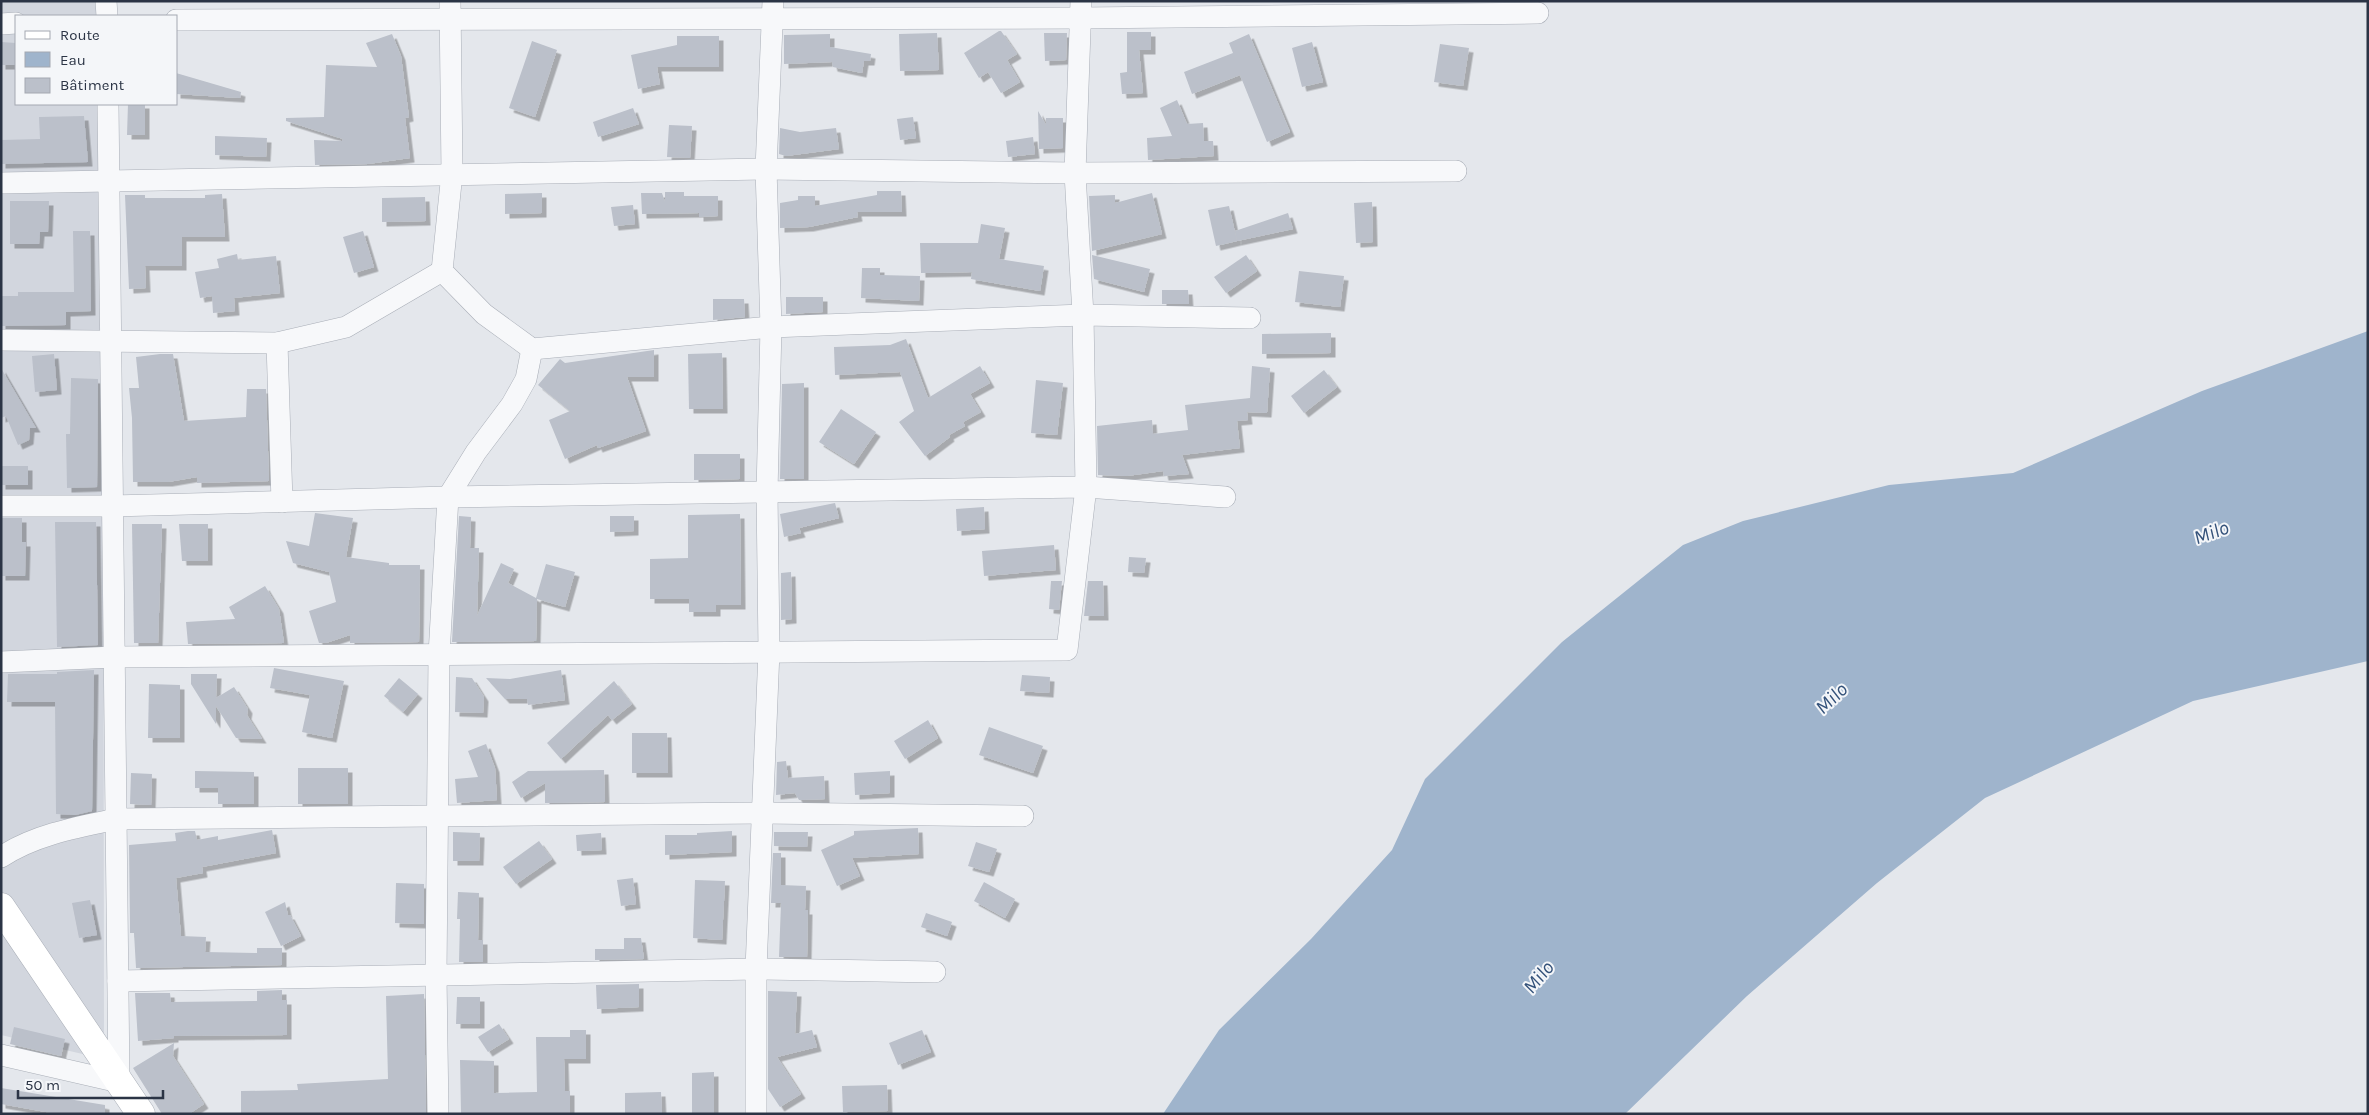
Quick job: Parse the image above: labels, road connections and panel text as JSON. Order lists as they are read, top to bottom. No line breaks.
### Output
{"water":["Milo"],"legend":["Route","Eau","Bâtiment"],"scale_bar":"50 m"}
